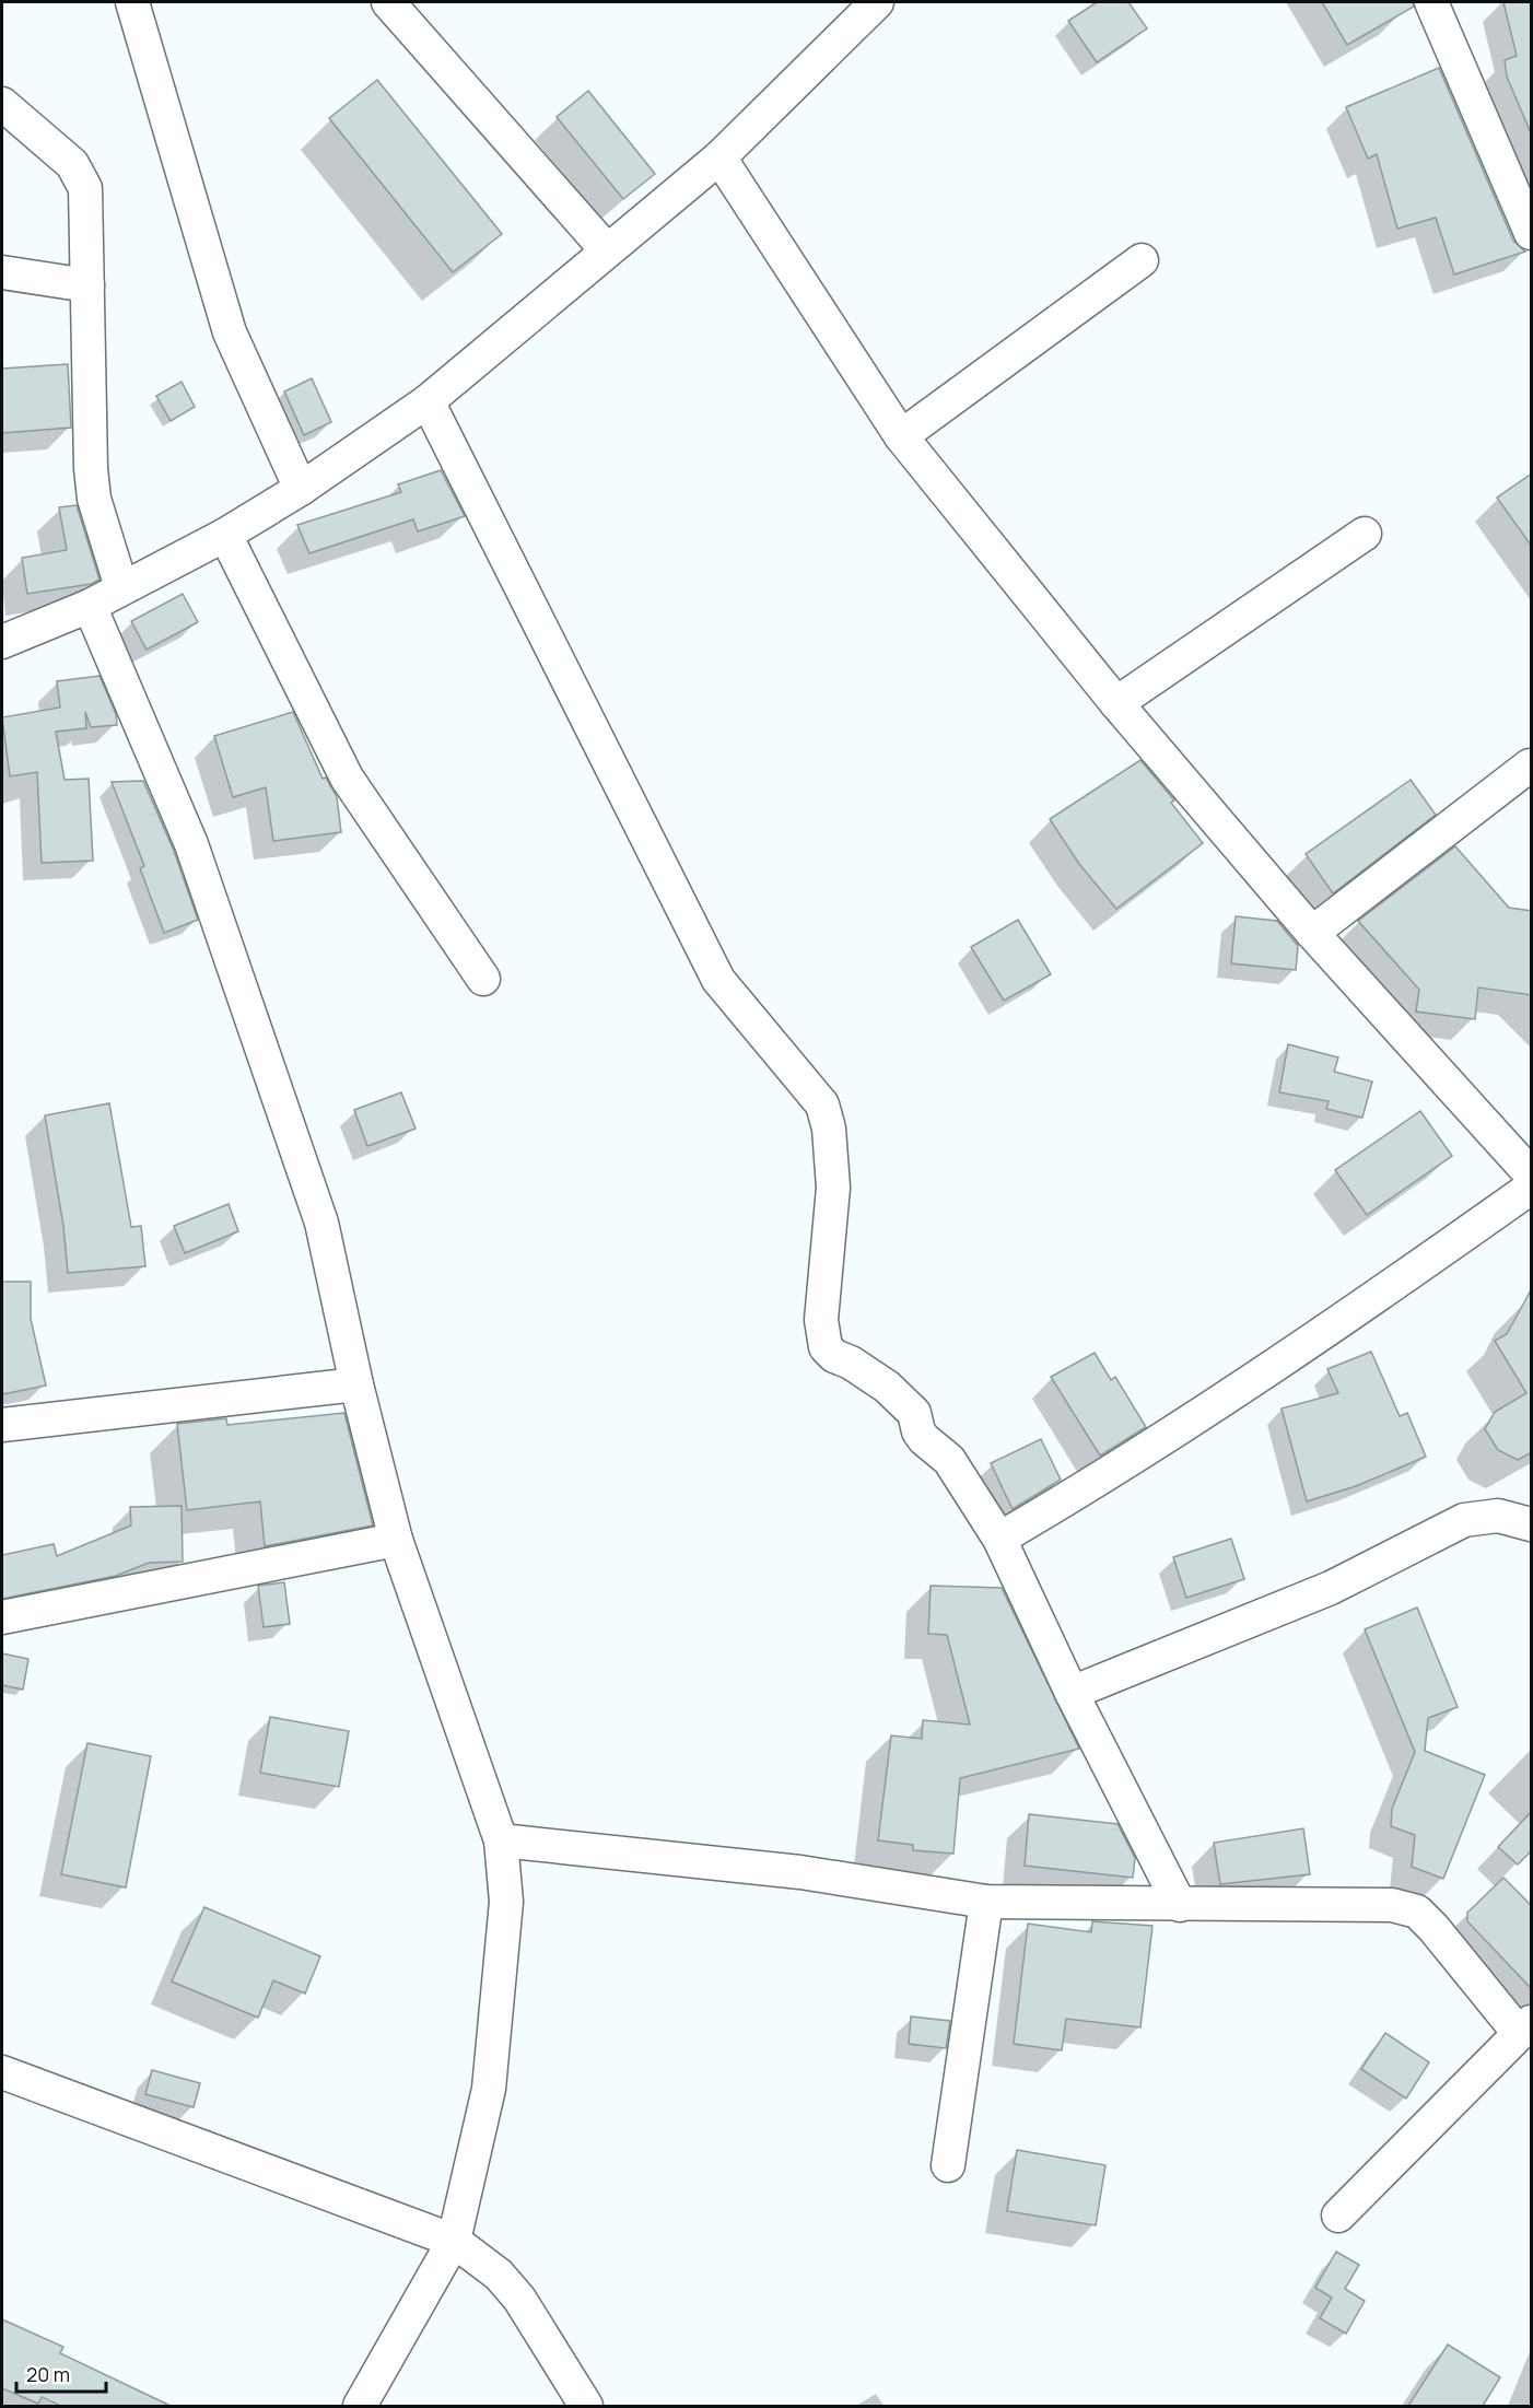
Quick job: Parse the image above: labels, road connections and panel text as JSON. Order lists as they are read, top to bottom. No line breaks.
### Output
{"scale_bar":"20 m"}
